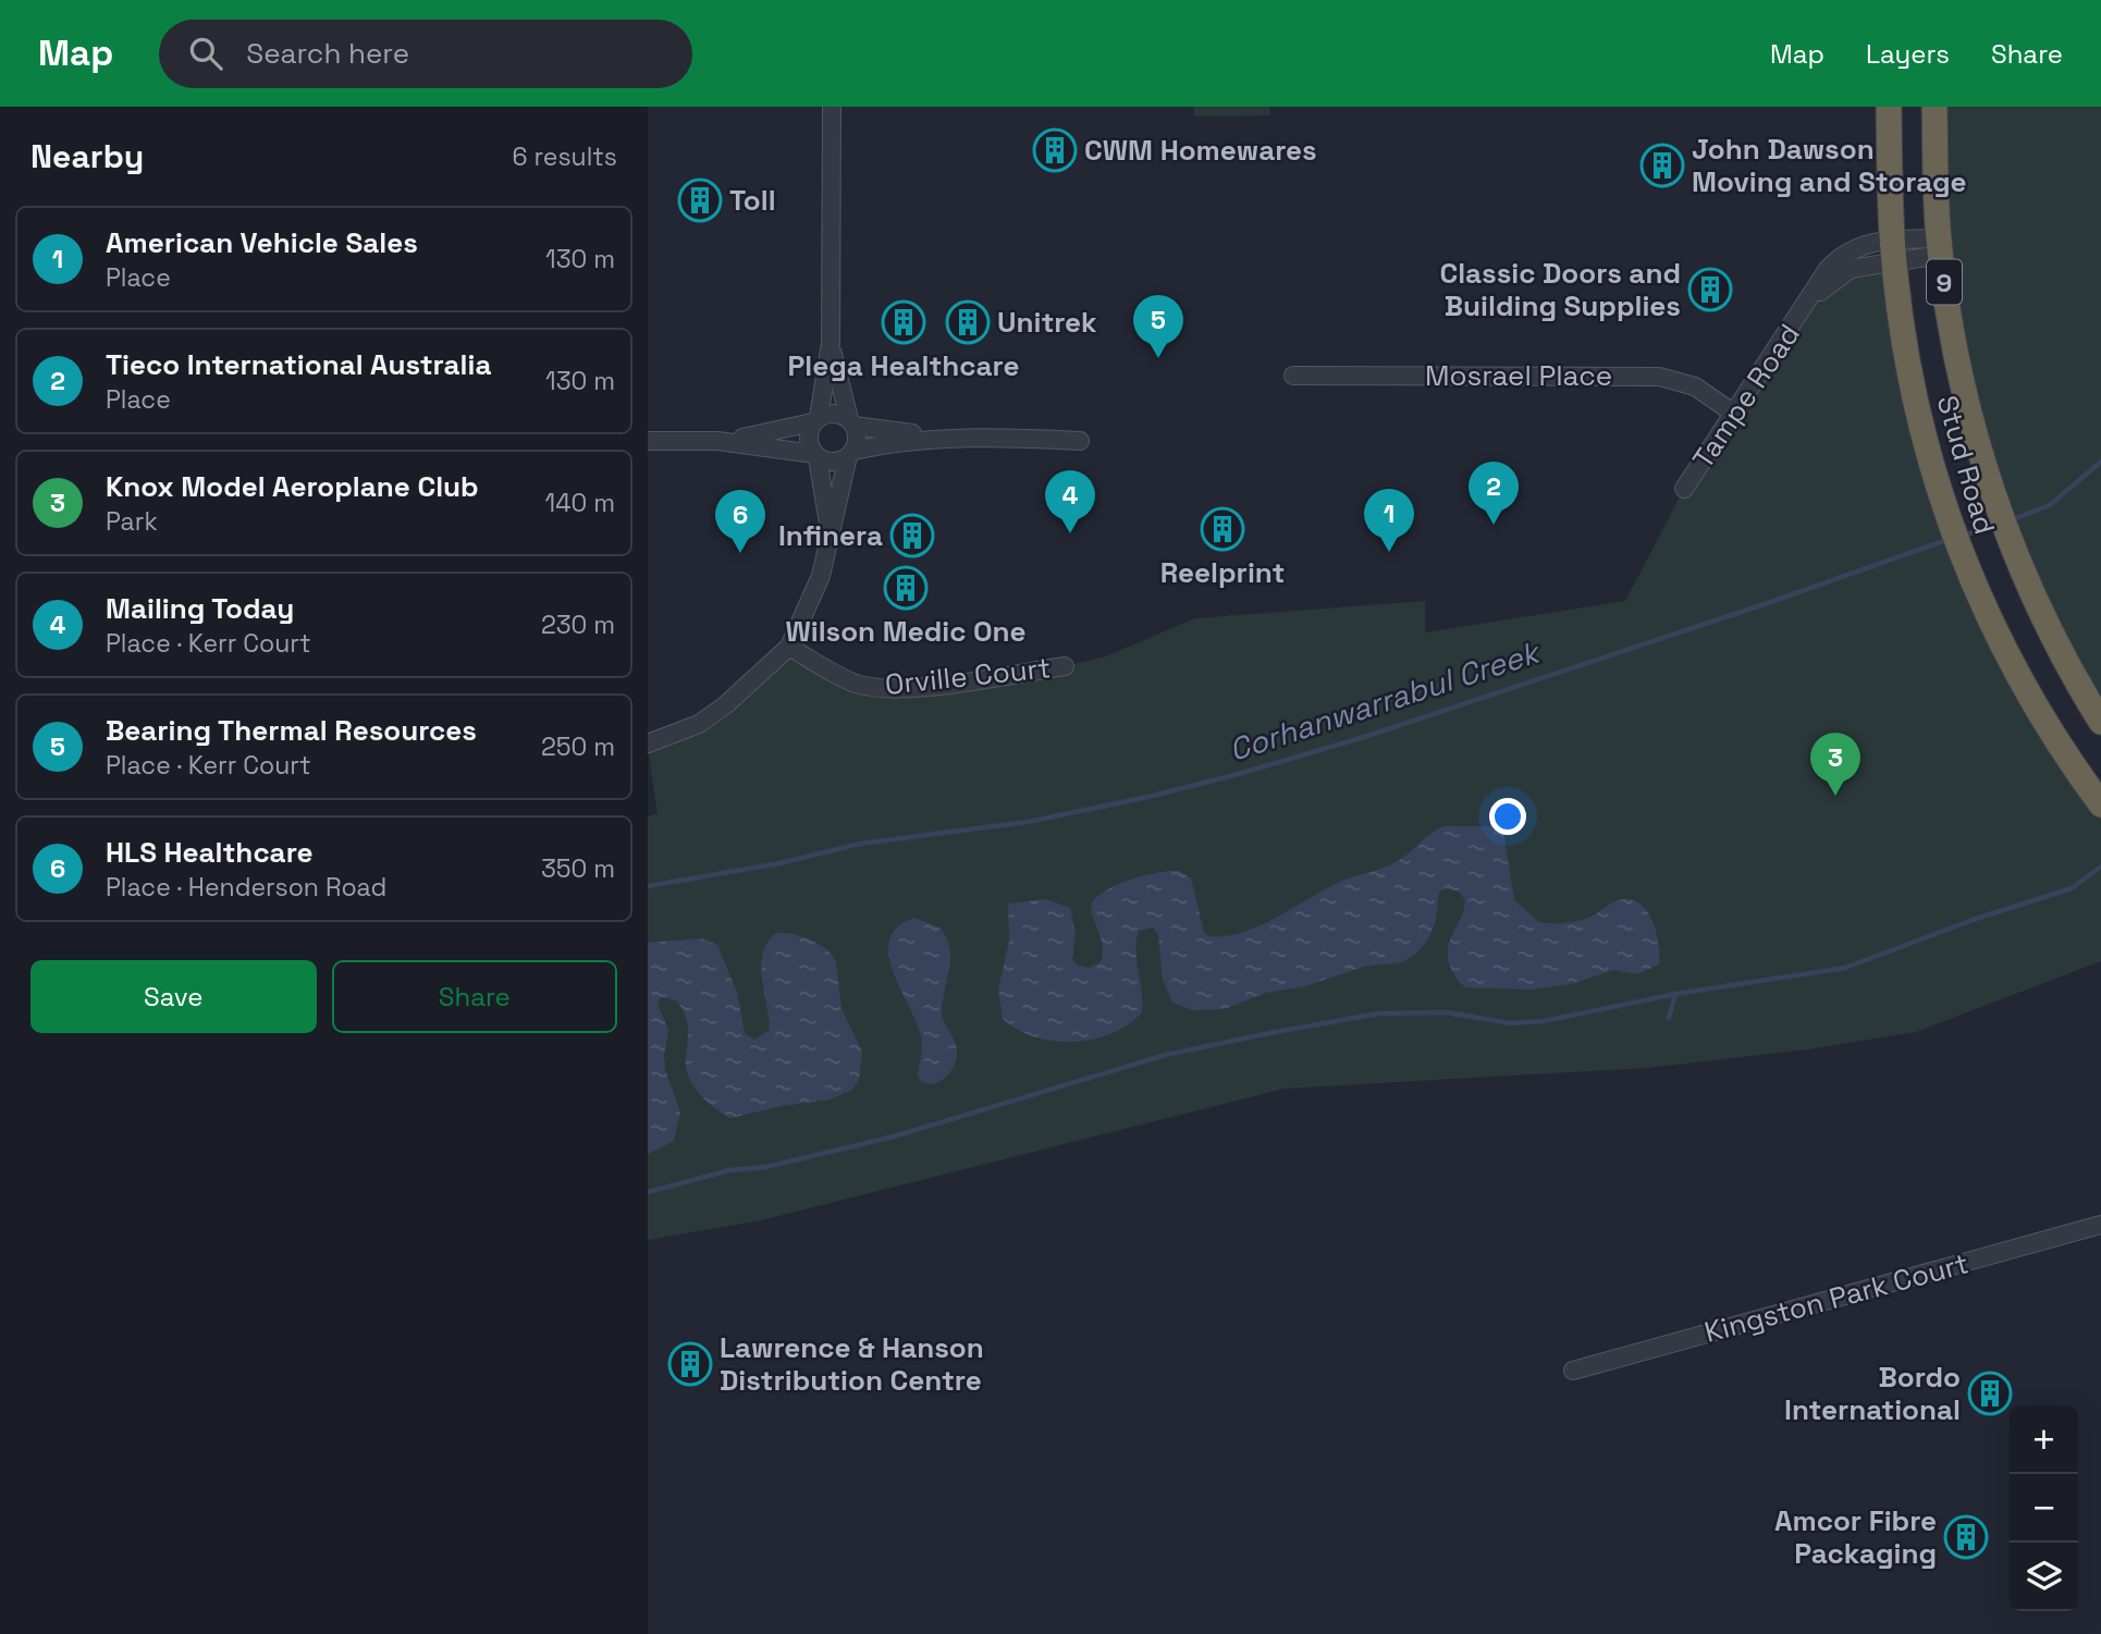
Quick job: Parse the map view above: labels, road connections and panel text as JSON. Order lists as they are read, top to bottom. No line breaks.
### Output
{"streets":{"highway":["9","Stud Road"],"street":["Mosrael Place","Tampe Road","Orville Court","Kingston Park Court"]},"crossings":[["Mosrael Place","Tampe Road"],["Tampe Road","Stud Road"]],"water":["Corhanwarrabul Creek"],"places":{"building":["CWM Homewares","John Dawson Moving and Storage","Toll","Classic Doors and Building Supplies","Plega Healthcare","Unitrek","Reelprint","Infinera","Wilson Medic One","Lawrence & Hanson Distribution Centre","Bordo International","Amcor Fibre Packaging"]},"page":{"header":"Map","search":"Search here","nav":["Map","Layers","Share"],"heading":["Nearby","6 results"],"list":[{"mark":"1","name":"American Vehicle Sales","note":"Place","value":"130 m"},{"mark":"2","name":"Tieco International Australia","note":"Place","value":"130 m"},{"mark":"3","name":"Knox Model Aeroplane Club","note":"Park","value":"140 m"},{"mark":"4","name":"Mailing Today","note":"Place · Kerr Court","value":"230 m"},{"mark":"5","name":"Bearing Thermal Resources","note":"Place · Kerr Court","value":"250 m"},{"mark":"6","name":"HLS Healthcare","note":"Place · Henderson Road","value":"350 m"}],"pins":["5","2","4","1","6","3"],"buttons":["Save","Share"],"map_buttons":["+","−"]}}
